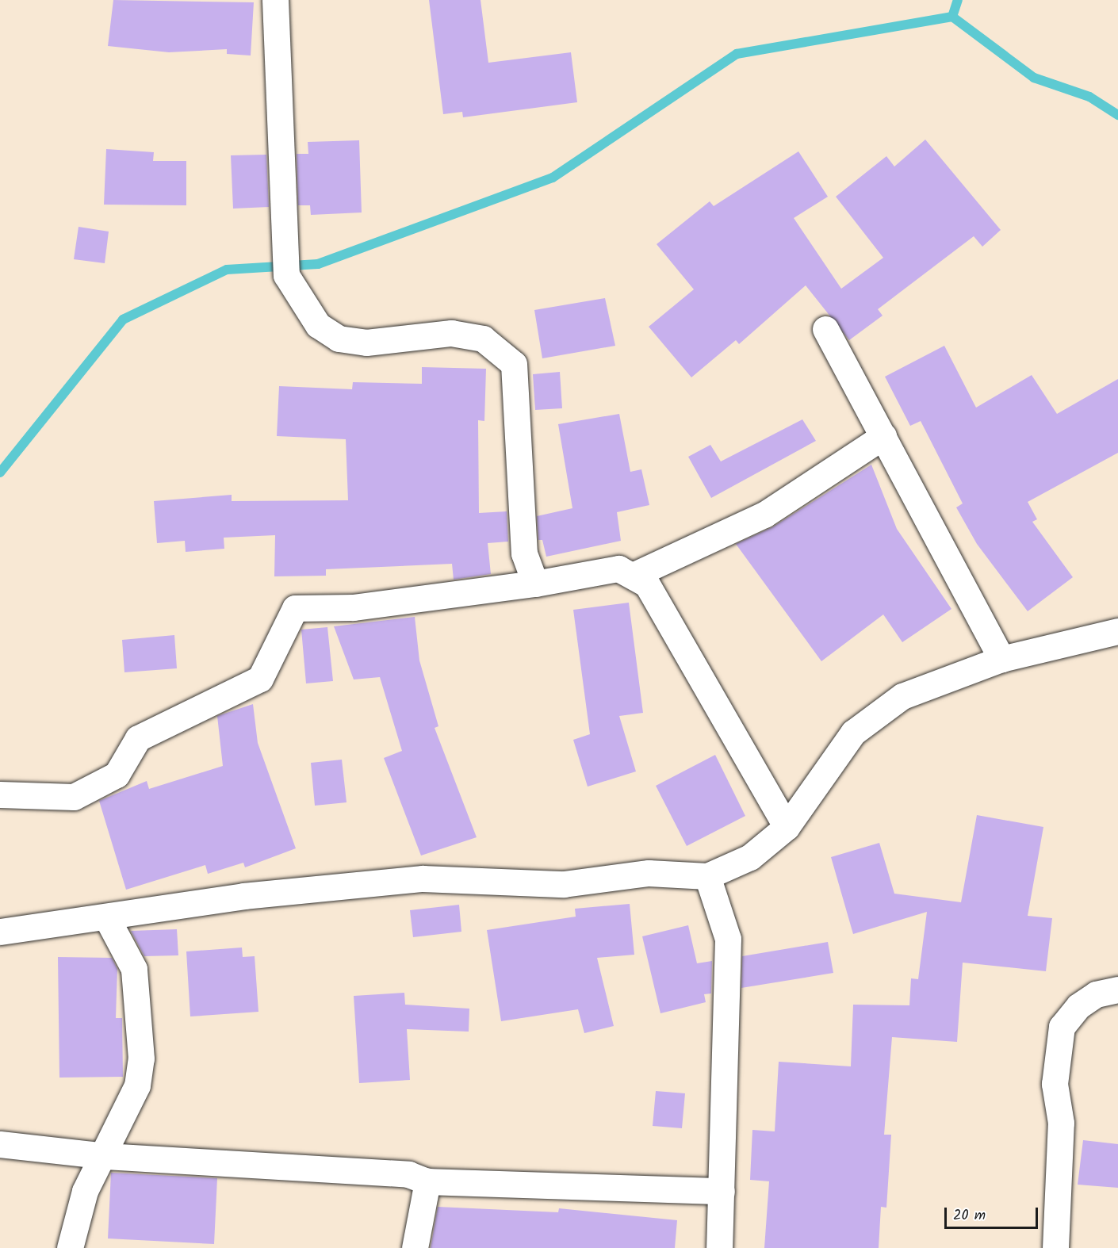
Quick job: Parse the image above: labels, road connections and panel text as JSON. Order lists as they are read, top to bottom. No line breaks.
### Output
{"scale_bar":"20 m"}
